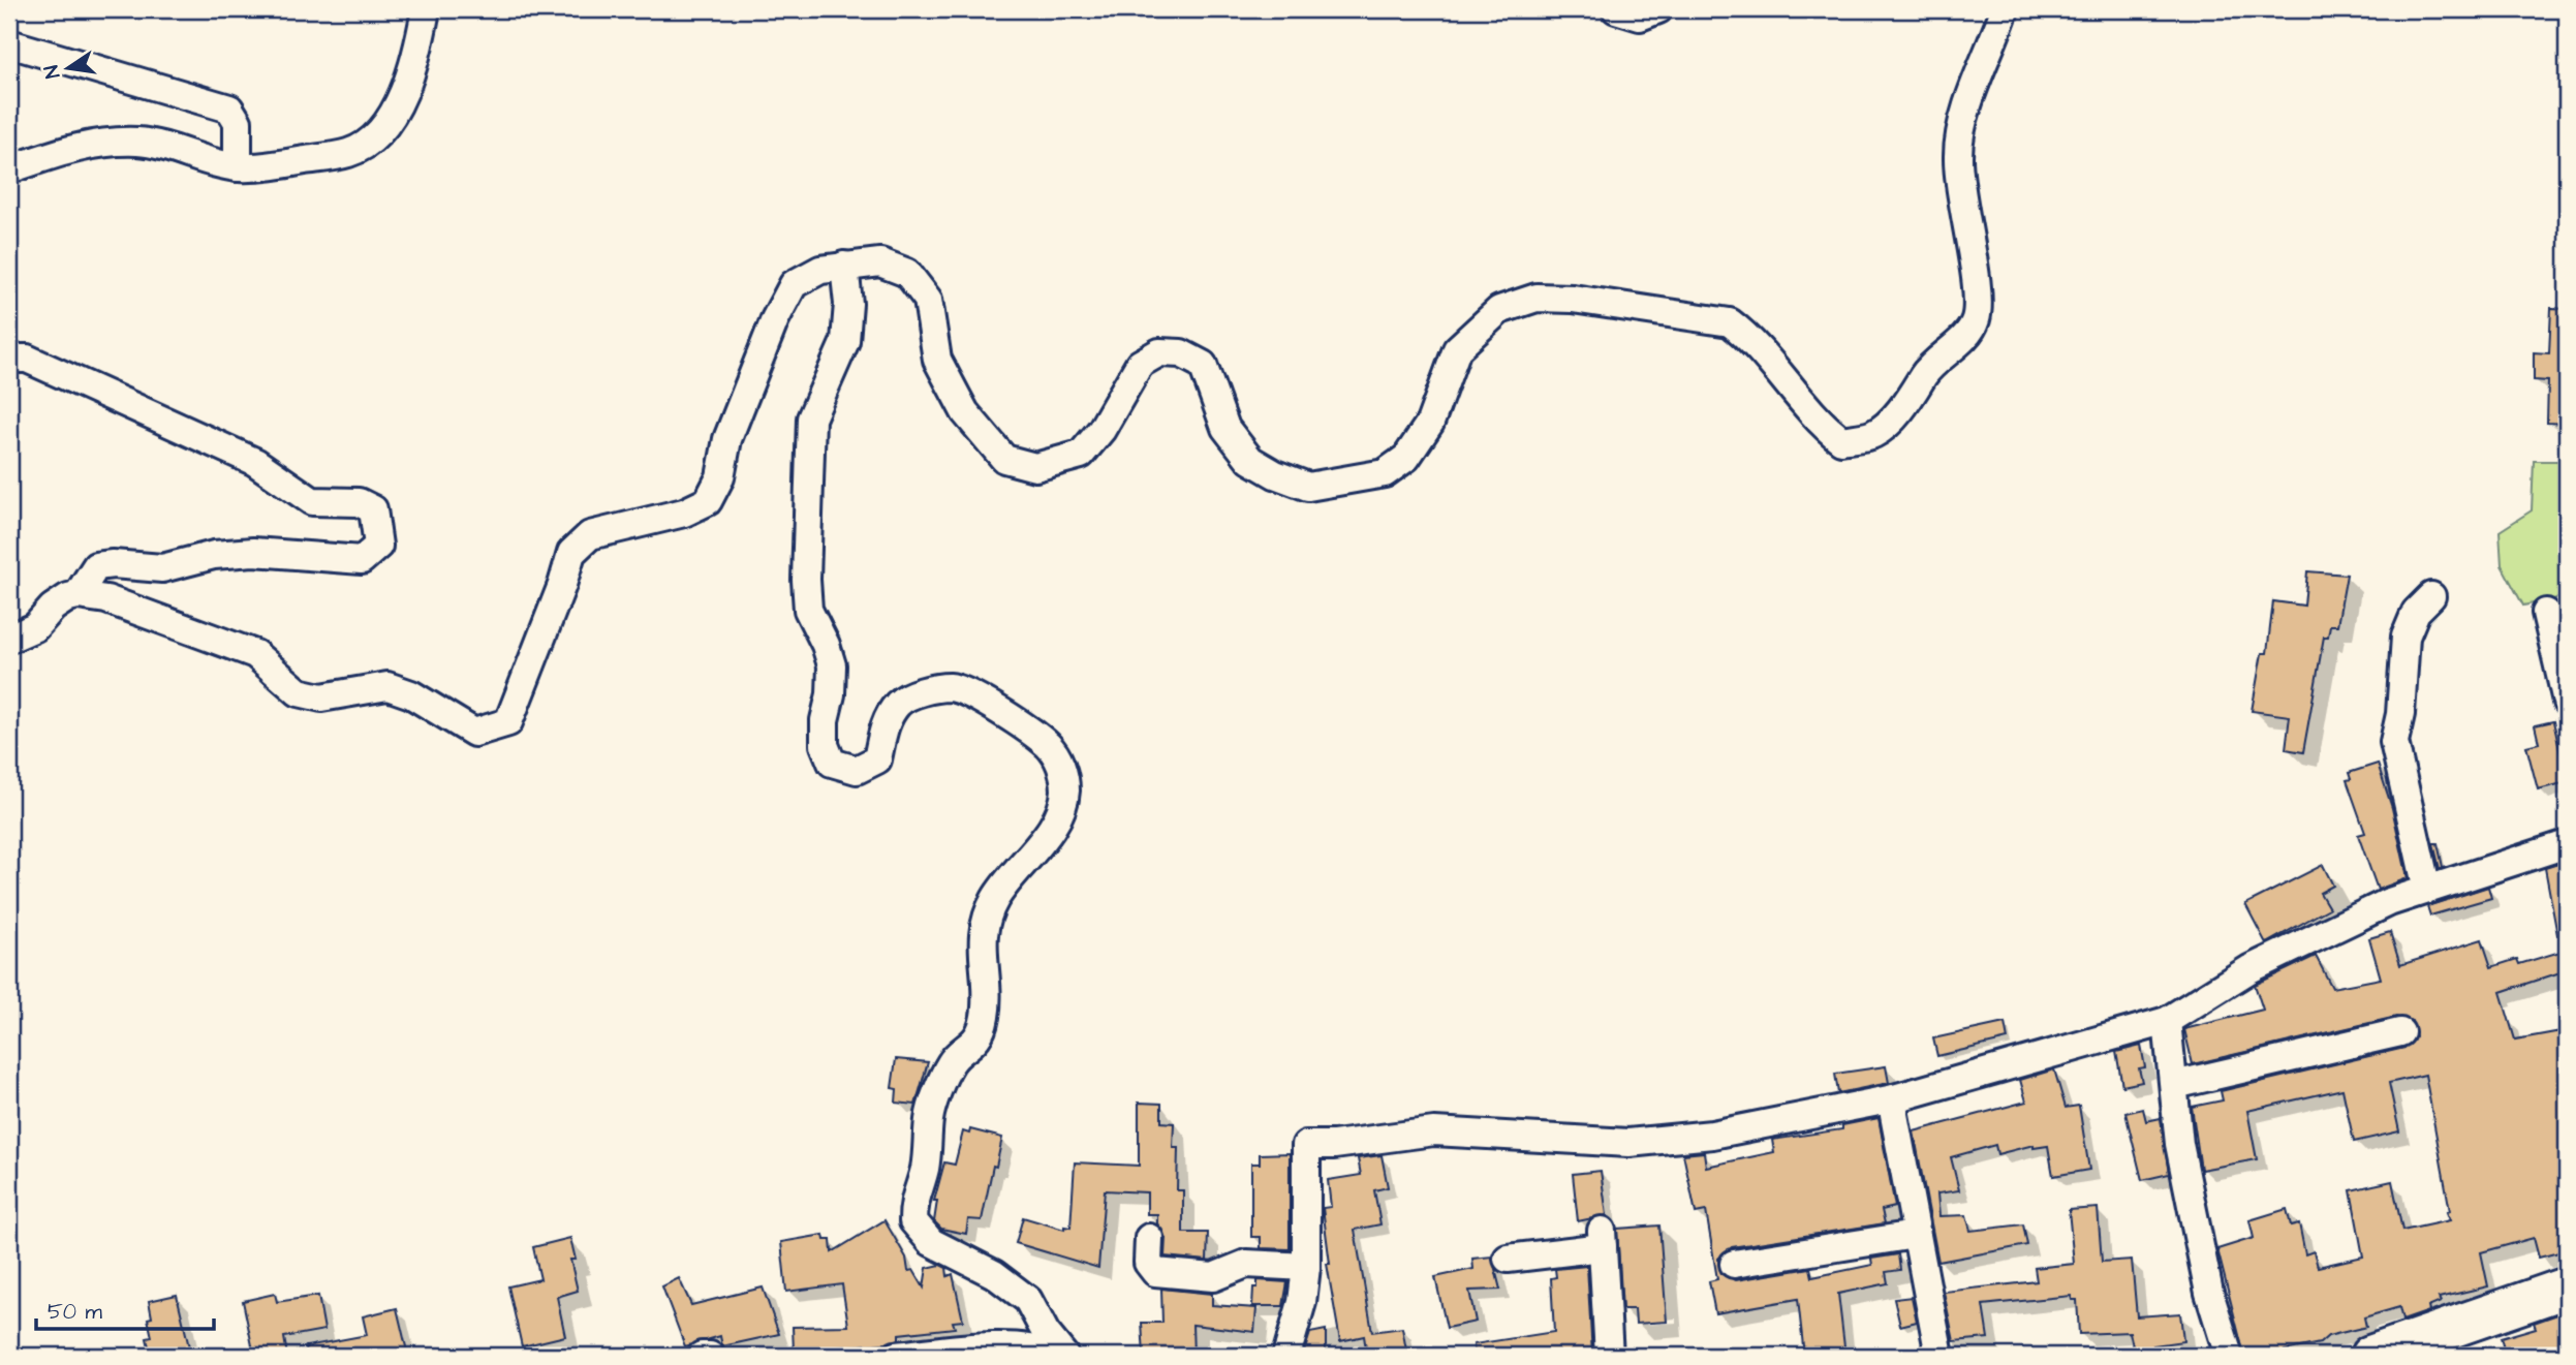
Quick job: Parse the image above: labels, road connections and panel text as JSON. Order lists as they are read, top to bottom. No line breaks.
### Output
{"scale_bar":"50 m","north":"left"}
